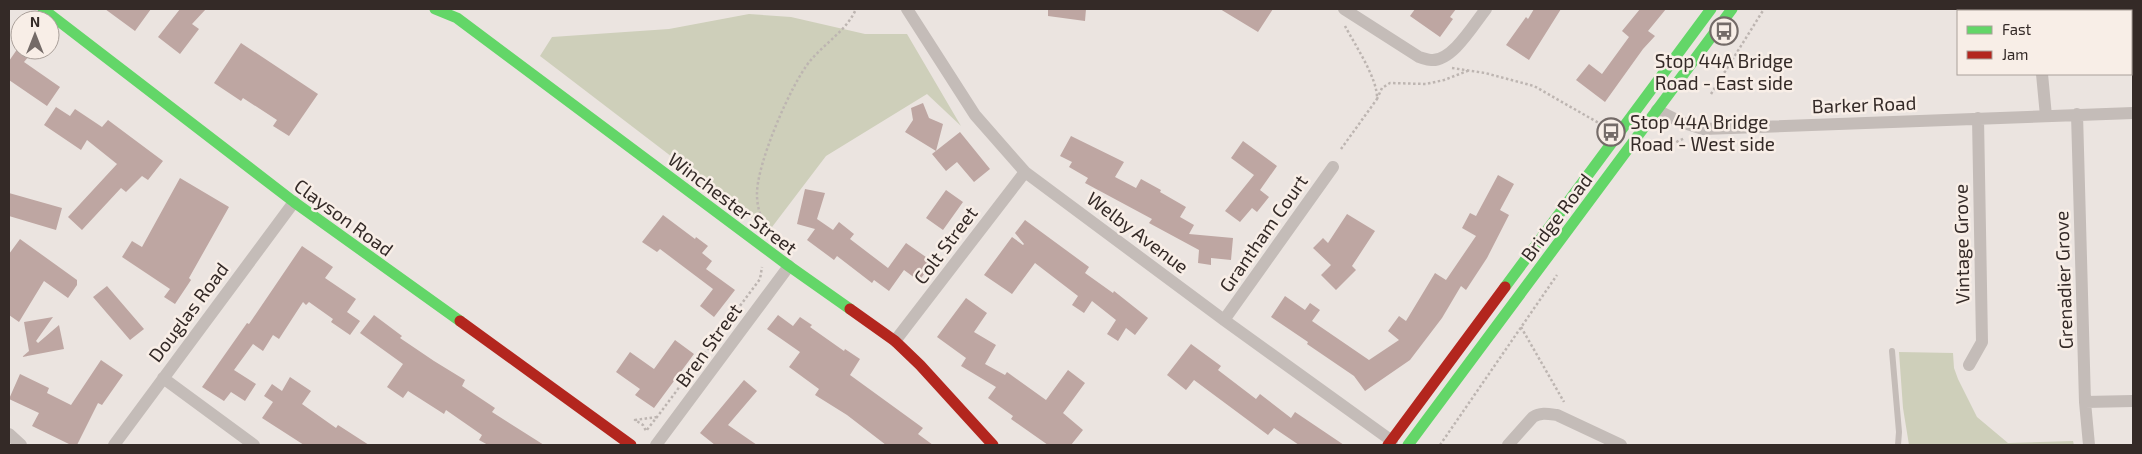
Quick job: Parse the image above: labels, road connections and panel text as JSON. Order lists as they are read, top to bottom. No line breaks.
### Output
{"streets":{"street":["Barker Road","Winchester Street","Clayson Road","Bridge Road","Welby Avenue","Grantham Court","Vintage Grove","Colt Street","Grenadier Grove","Douglas Road","Bren Street"]},"crossings":[["Barker Road","Bridge Road"],["Barker Road","Vintage Grove"],["Barker Road","Grenadier Grove"],["Winchester Street","Colt Street"],["Winchester Street","Bren Street"],["Clayson Road","Douglas Road"],["Bridge Road","Welby Avenue"],["Welby Avenue","Grantham Court"],["Welby Avenue","Colt Street"]],"places":{"bus stop":["Stop 44A Bridge Road - East side","Stop 44A Bridge Road - West side"]},"legend":["Fast","Jam"],"north":"top"}
